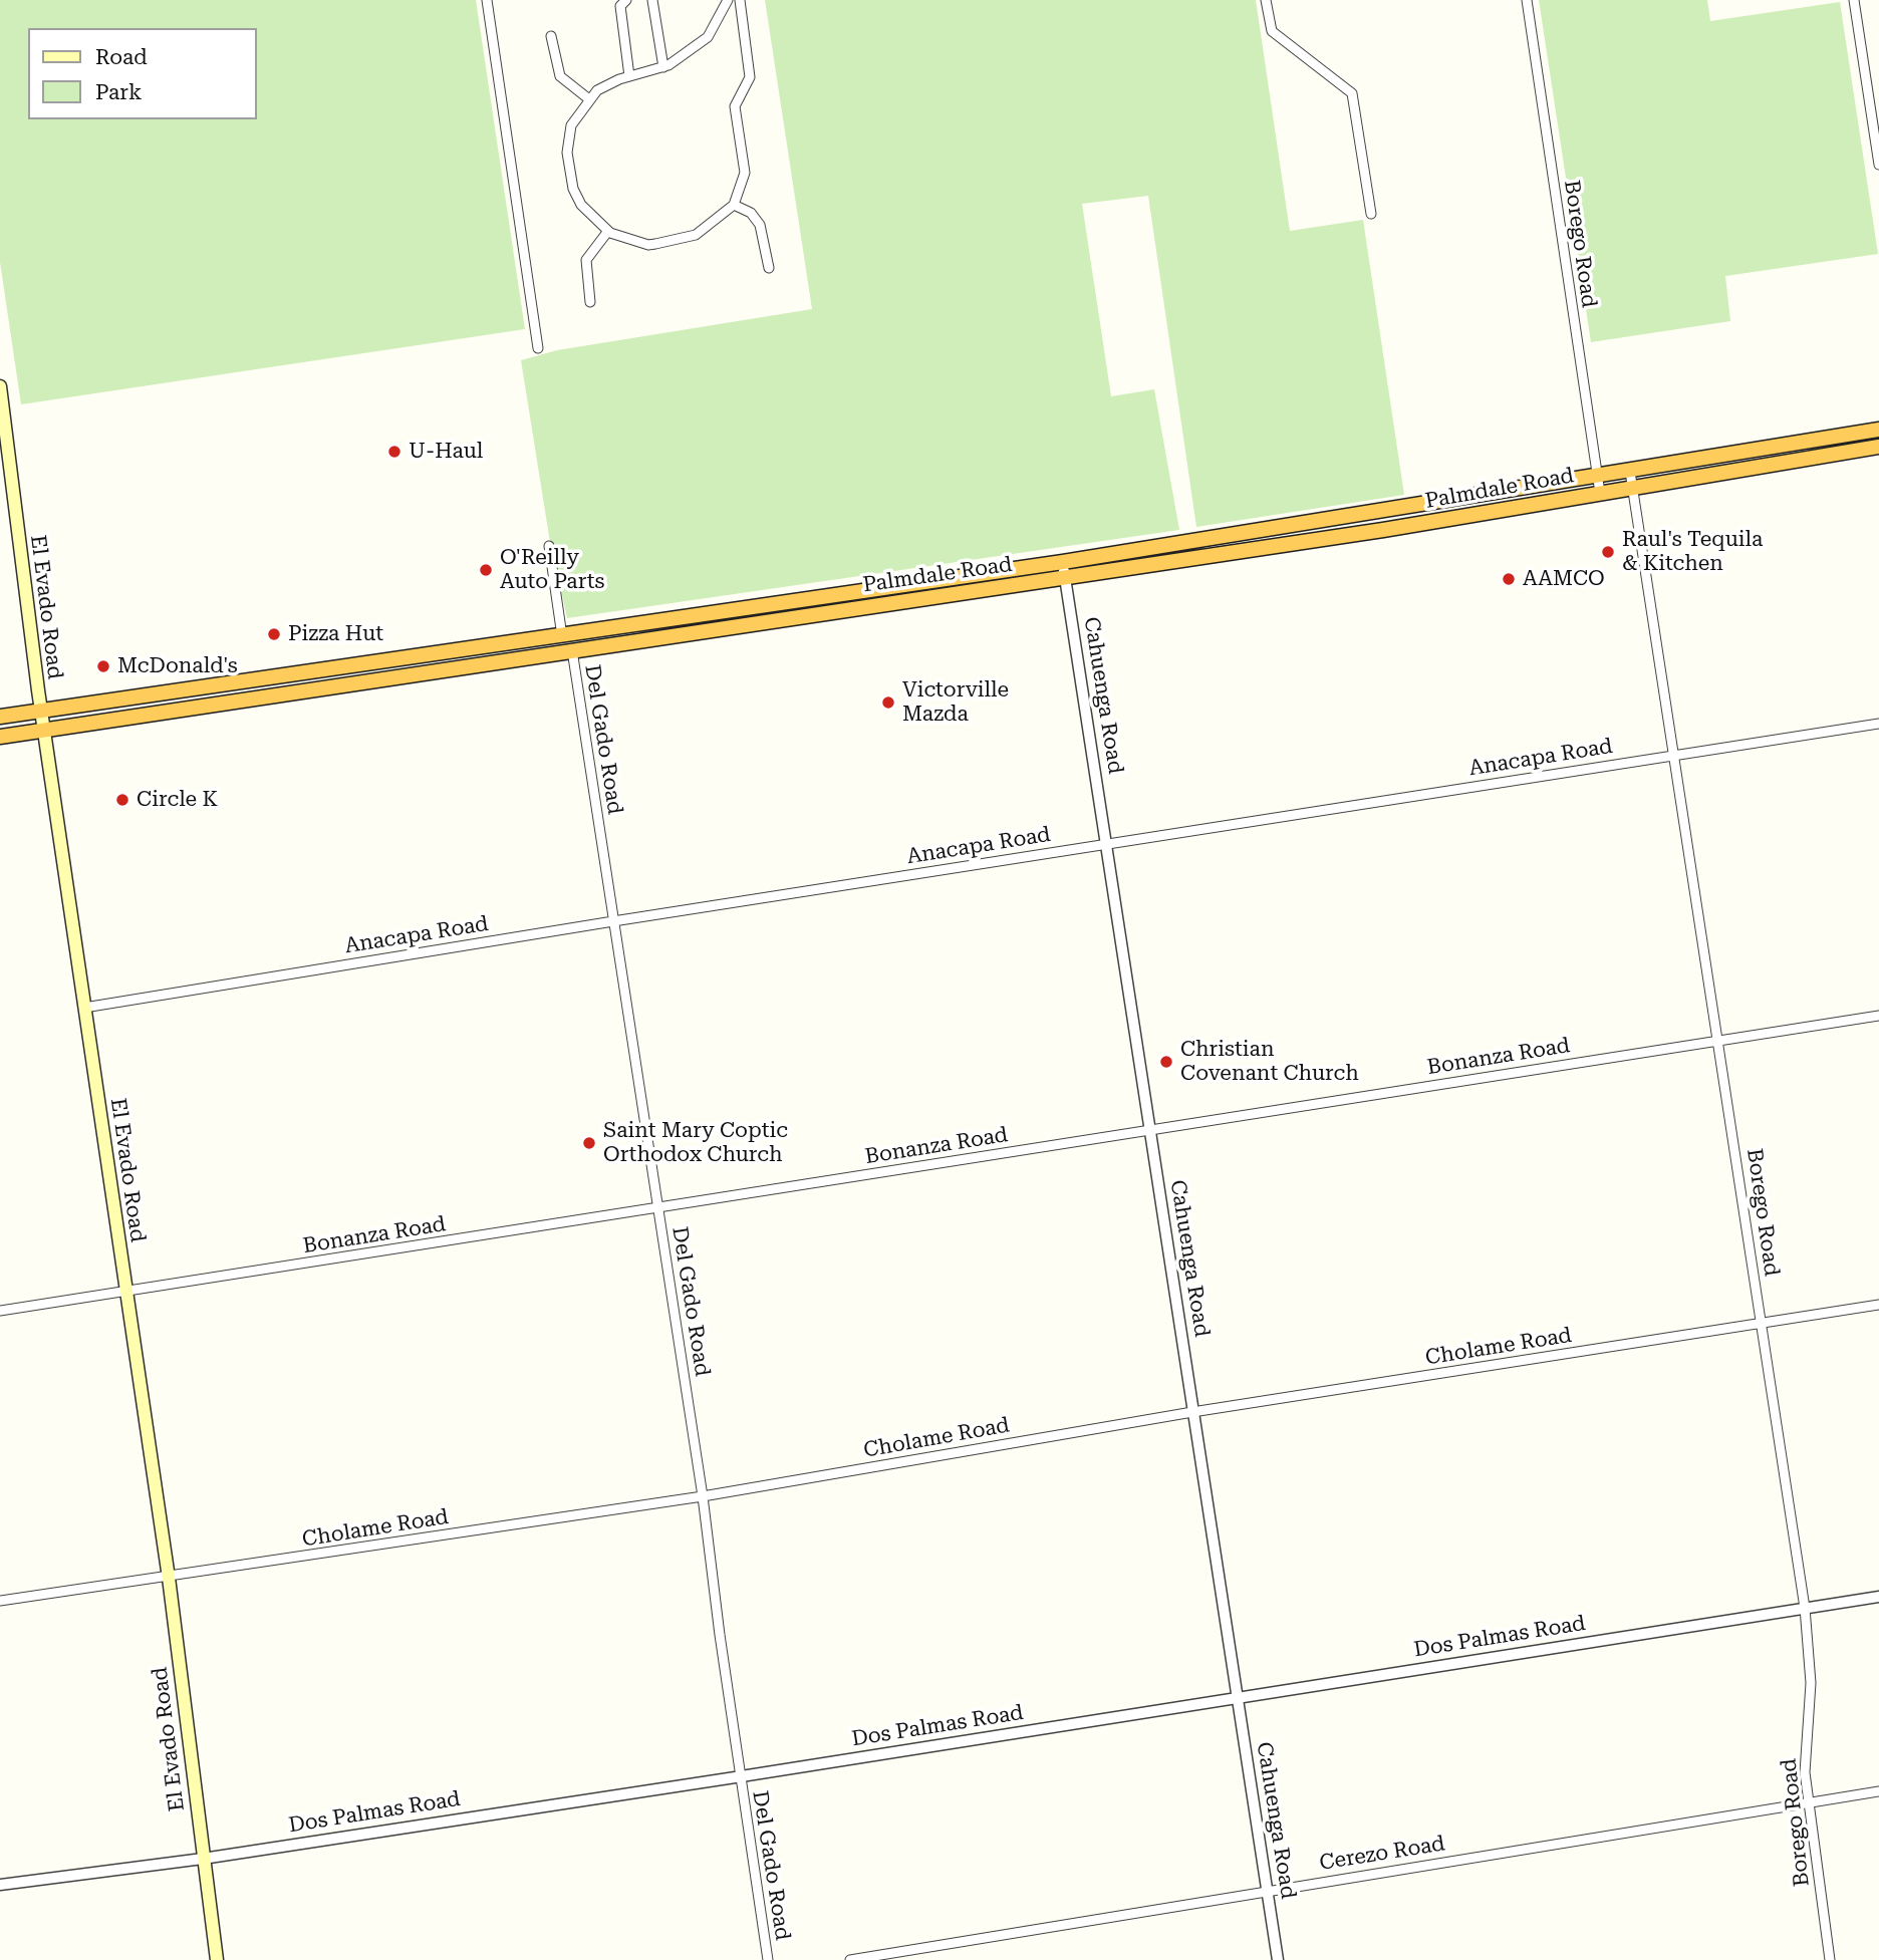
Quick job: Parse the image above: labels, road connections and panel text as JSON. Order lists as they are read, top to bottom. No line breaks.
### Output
{"streets":{"highway":["Palmdale Road"],"main road":["El Evado Road"],"street":["Borego Road","Cahuenga Road","Del Gado Road","Anacapa Road","Bonanza Road","Cholame Road","Dos Palmas Road","Cerezo Road"]},"crossings":[["Borego Road","Palmdale Road"],["Borego Road","Anacapa Road"],["Borego Road","Bonanza Road"],["Borego Road","Cholame Road"],["Borego Road","Dos Palmas Road"],["Borego Road","Cerezo Road"],["Palmdale Road","El Evado Road"],["Palmdale Road","Cahuenga Road"],["Palmdale Road","Del Gado Road"],["El Evado Road","Anacapa Road"],["El Evado Road","Bonanza Road"],["El Evado Road","Cholame Road"],["El Evado Road","Dos Palmas Road"],["Cahuenga Road","Anacapa Road"],["Cahuenga Road","Bonanza Road"],["Cahuenga Road","Cholame Road"],["Cahuenga Road","Dos Palmas Road"],["Cahuenga Road","Cerezo Road"],["Del Gado Road","Anacapa Road"],["Del Gado Road","Bonanza Road"],["Del Gado Road","Cholame Road"],["Del Gado Road","Dos Palmas Road"]],"places":["U-Haul","Raul's Tequila & Kitchen","O'Reilly Auto Parts","AAMCO","Pizza Hut","McDonald's","Victorville Mazda","Circle K","Christian Covenant Church","Saint Mary Coptic Orthodox Church"],"legend":["Road","Park"]}
